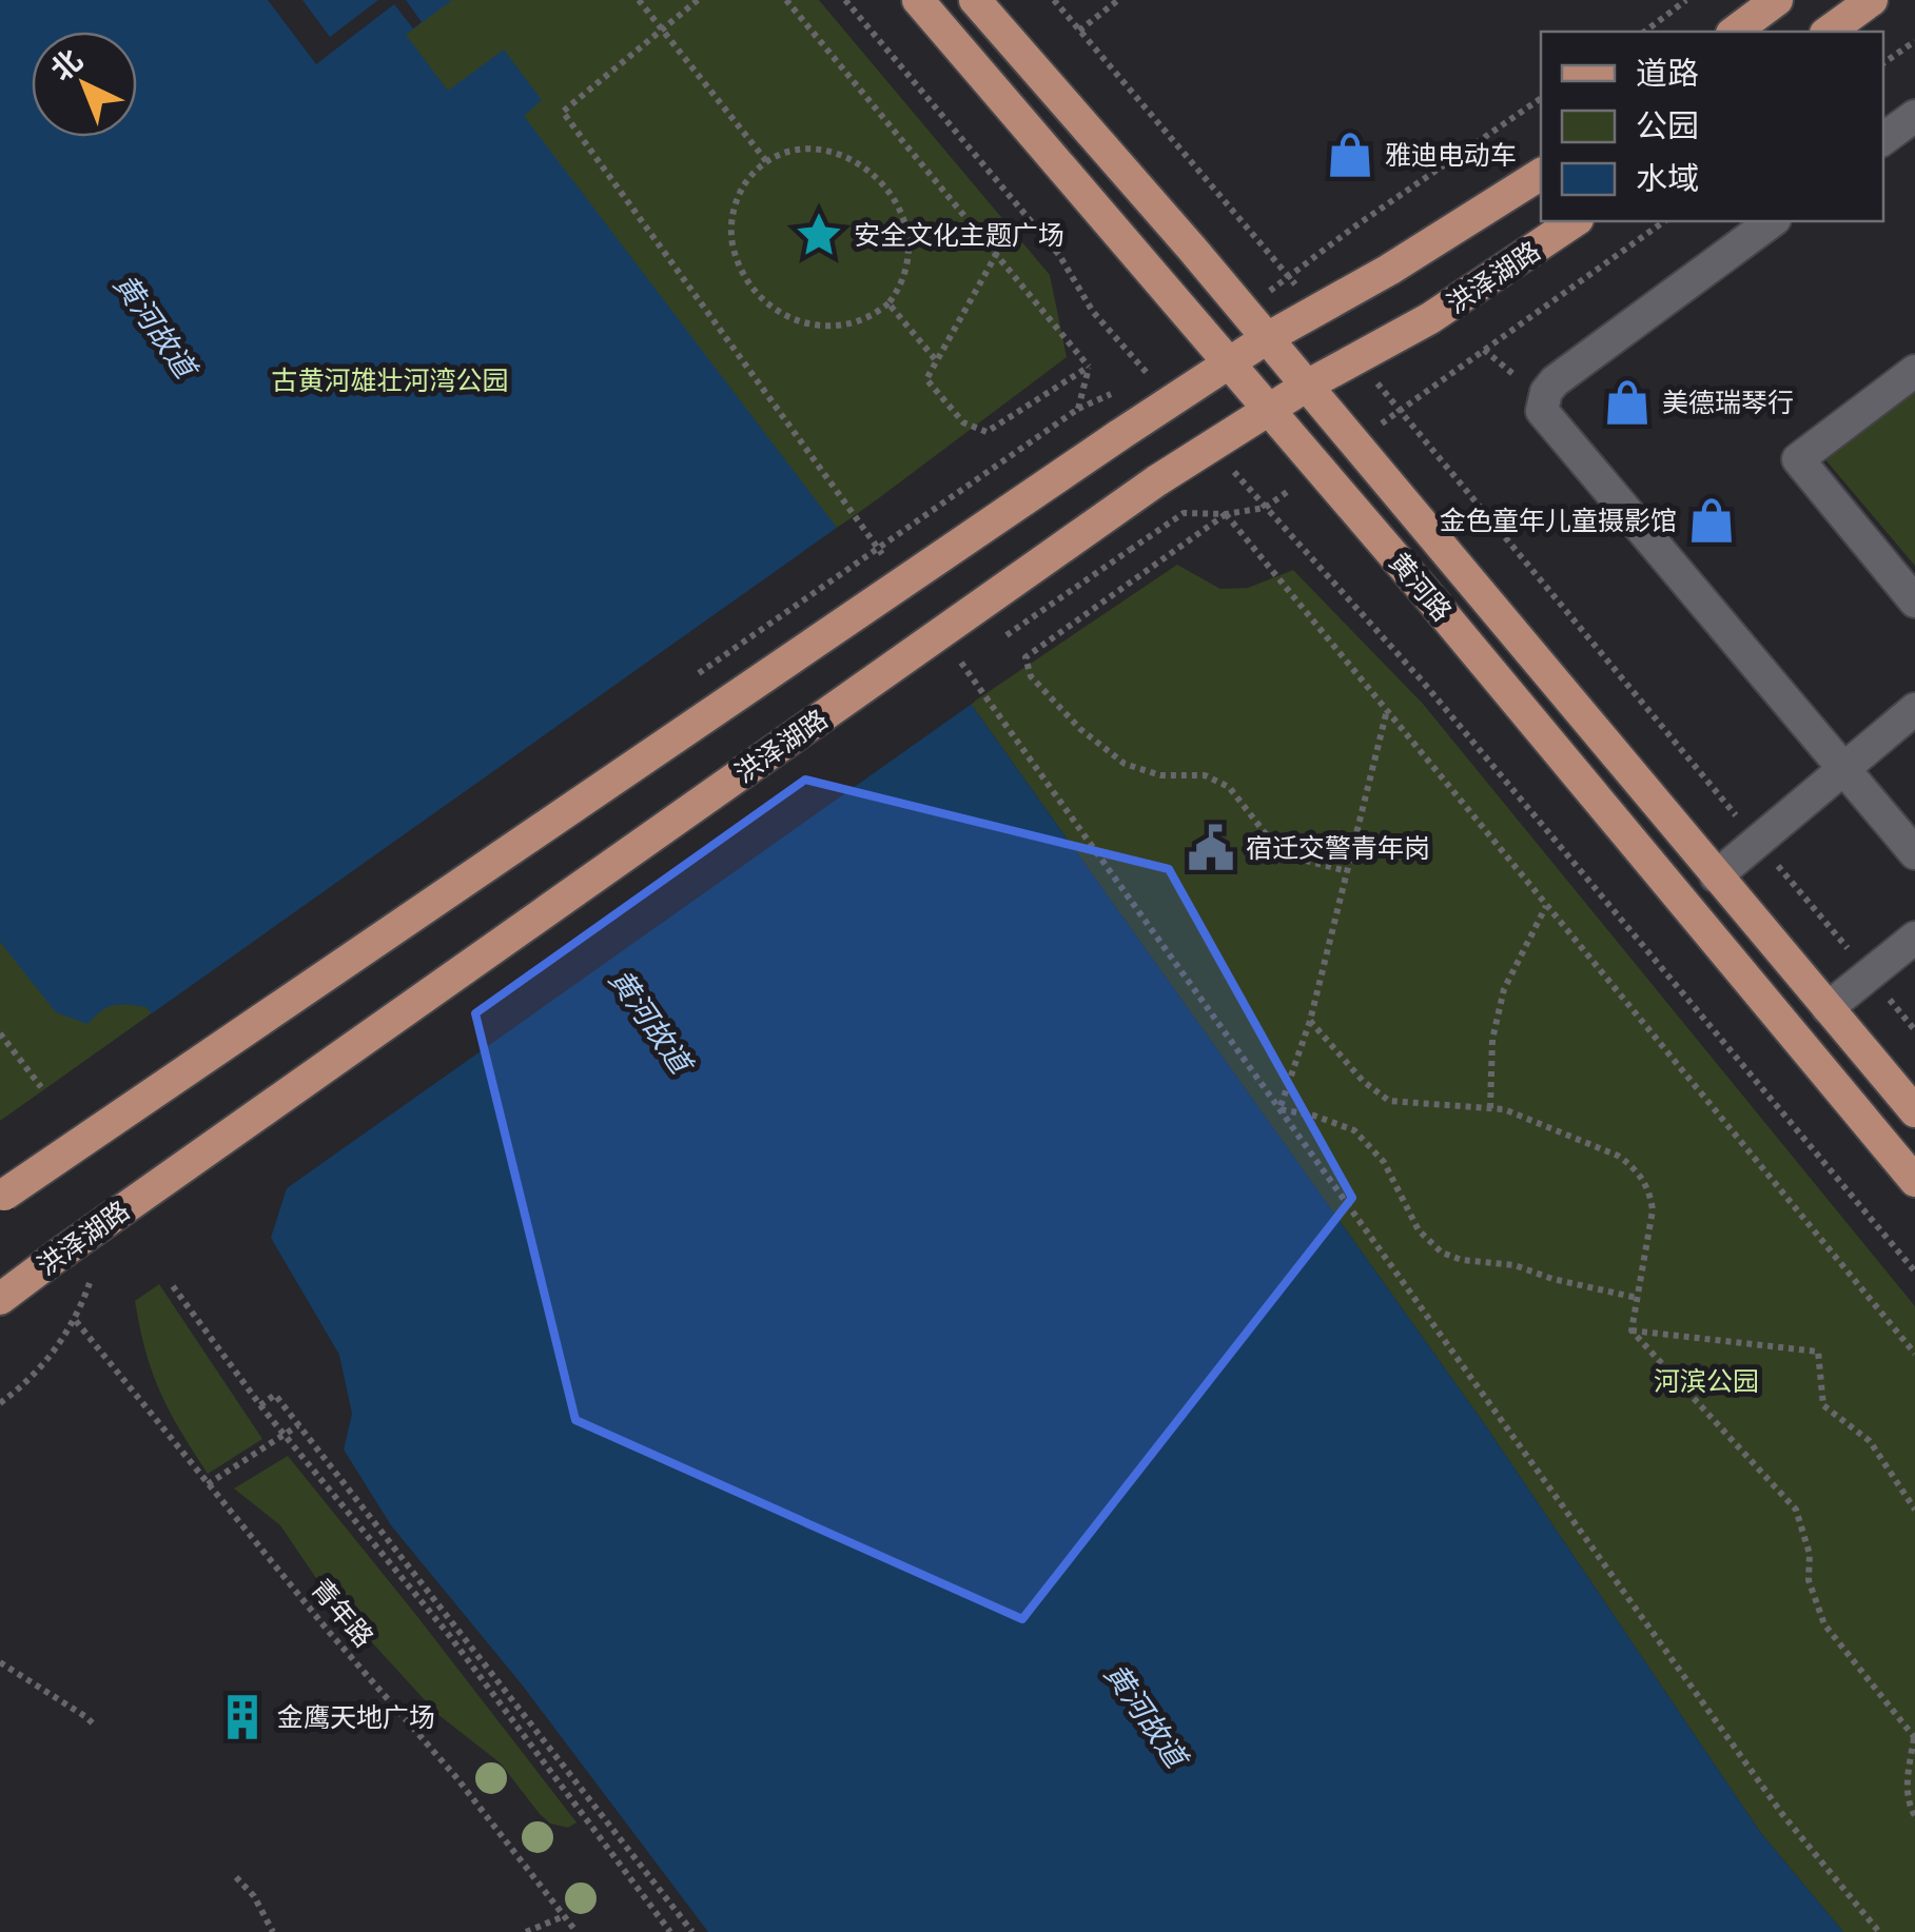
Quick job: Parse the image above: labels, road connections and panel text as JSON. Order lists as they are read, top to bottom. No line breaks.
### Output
{"streets":{"main road":["洪泽湖路","黄河路"],"path":["青年路"]},"crossings":[["洪泽湖路","黄河路"]],"water":["黄河故道"],"parks":["古黄河雄壮河湾公园","河滨公园"],"places":{"shop":["雅迪电动车","美德瑞琴行","金色童年儿童摄影馆"],"place":["安全文化主题广场"],"public building":["宿迁交警青年岗"],"building":["金鹰天地广场"]},"legend":["道路","公园","水域"],"north":"top left"}
